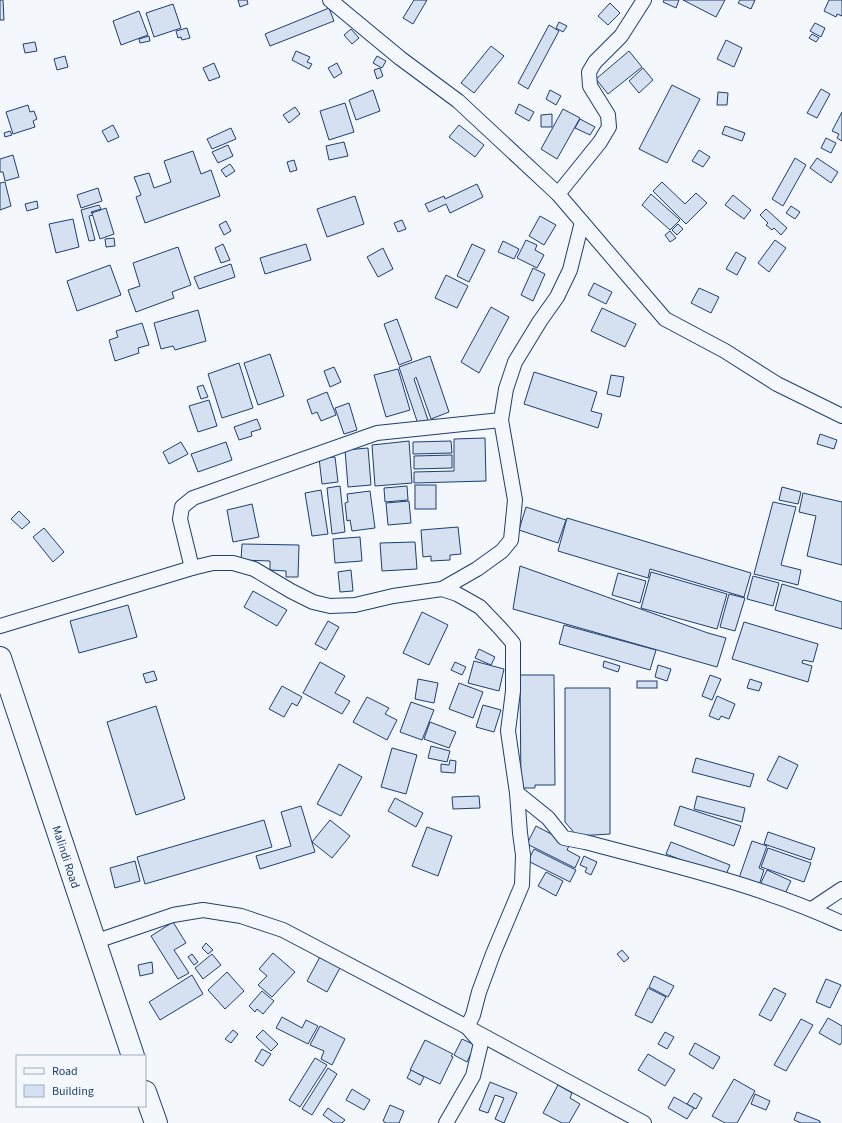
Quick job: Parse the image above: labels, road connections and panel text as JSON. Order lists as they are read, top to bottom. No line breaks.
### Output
{"streets":{"highway":["Malindi Road"]},"legend":["Road","Building"]}
